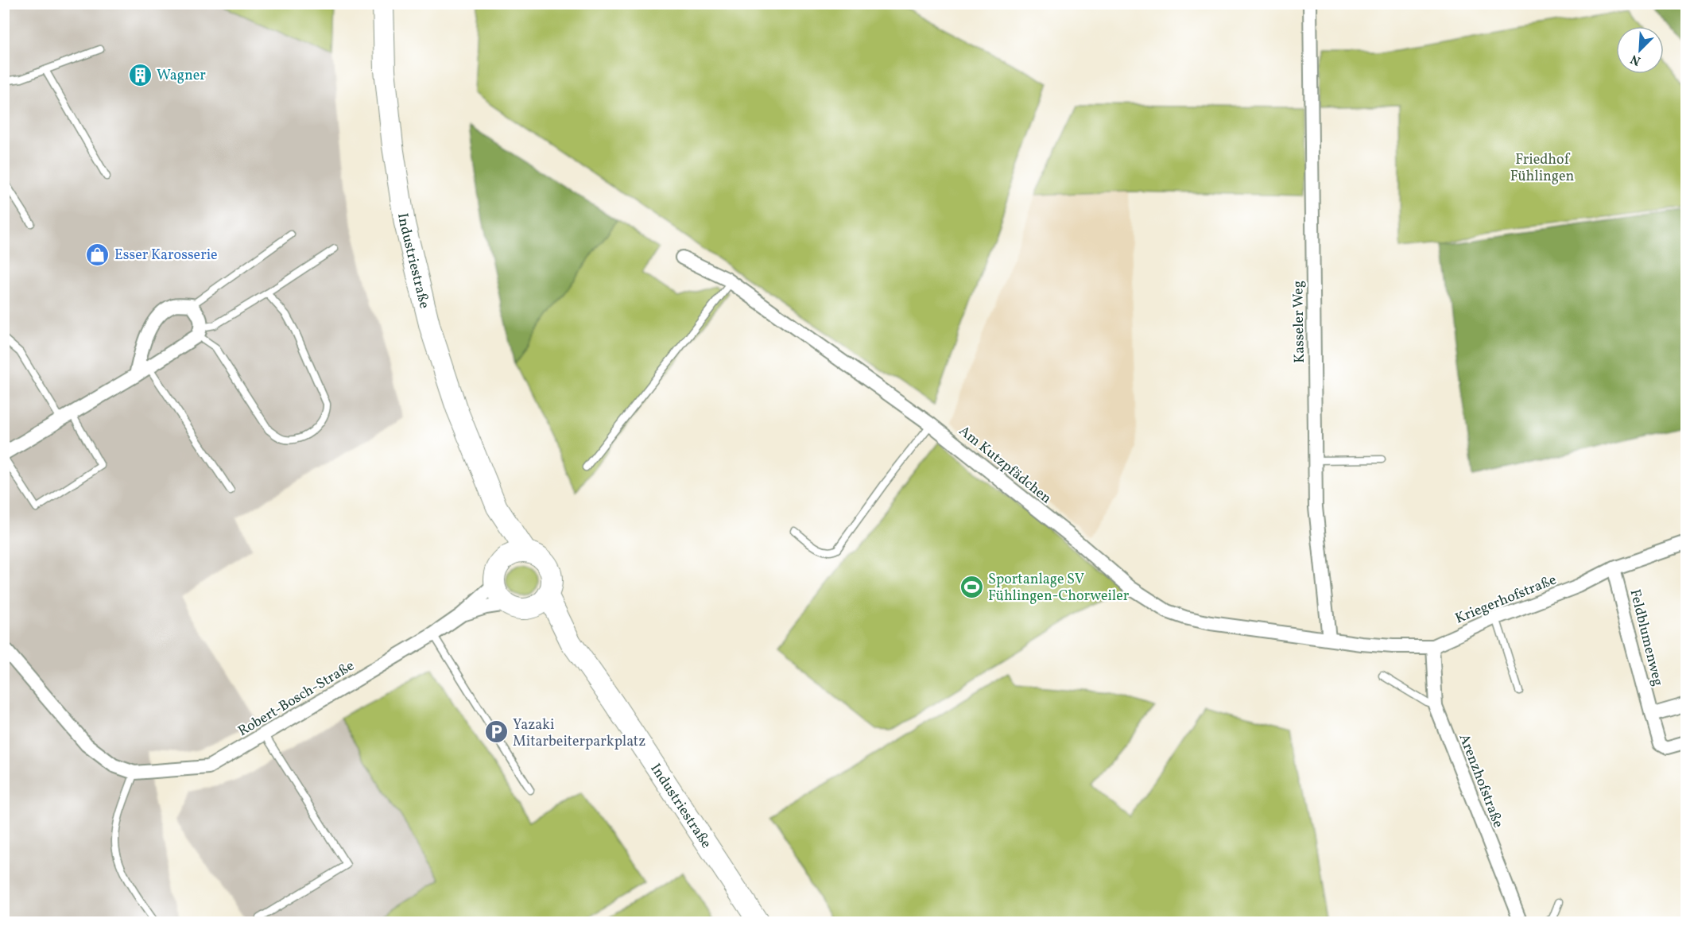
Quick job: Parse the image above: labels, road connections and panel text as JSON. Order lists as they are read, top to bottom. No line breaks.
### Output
{"streets":{"main road":["Industriestraße"],"street":["Kasseler Weg","Am Kutzpfädchen","Kriegerhofstraße","Feldblumenweg","Robert-Bosch-Straße","Arenzhofstraße"]},"crossings":[["Industriestraße","Robert-Bosch-Straße"],["Kasseler Weg","Am Kutzpfädchen"],["Kasseler Weg","Kriegerhofstraße"],["Am Kutzpfädchen","Kriegerhofstraße"],["Kriegerhofstraße","Feldblumenweg"],["Kriegerhofstraße","Arenzhofstraße"]],"parks":["Friedhof Fühlingen"],"places":{"building":["Wagner"],"shop":["Esser Karosserie"],"sports":["Sportanlage SV Fühlingen-Chorweiler"],"parking":["Yazaki Mitarbeiterparkplatz"]},"north":"bottom left"}
